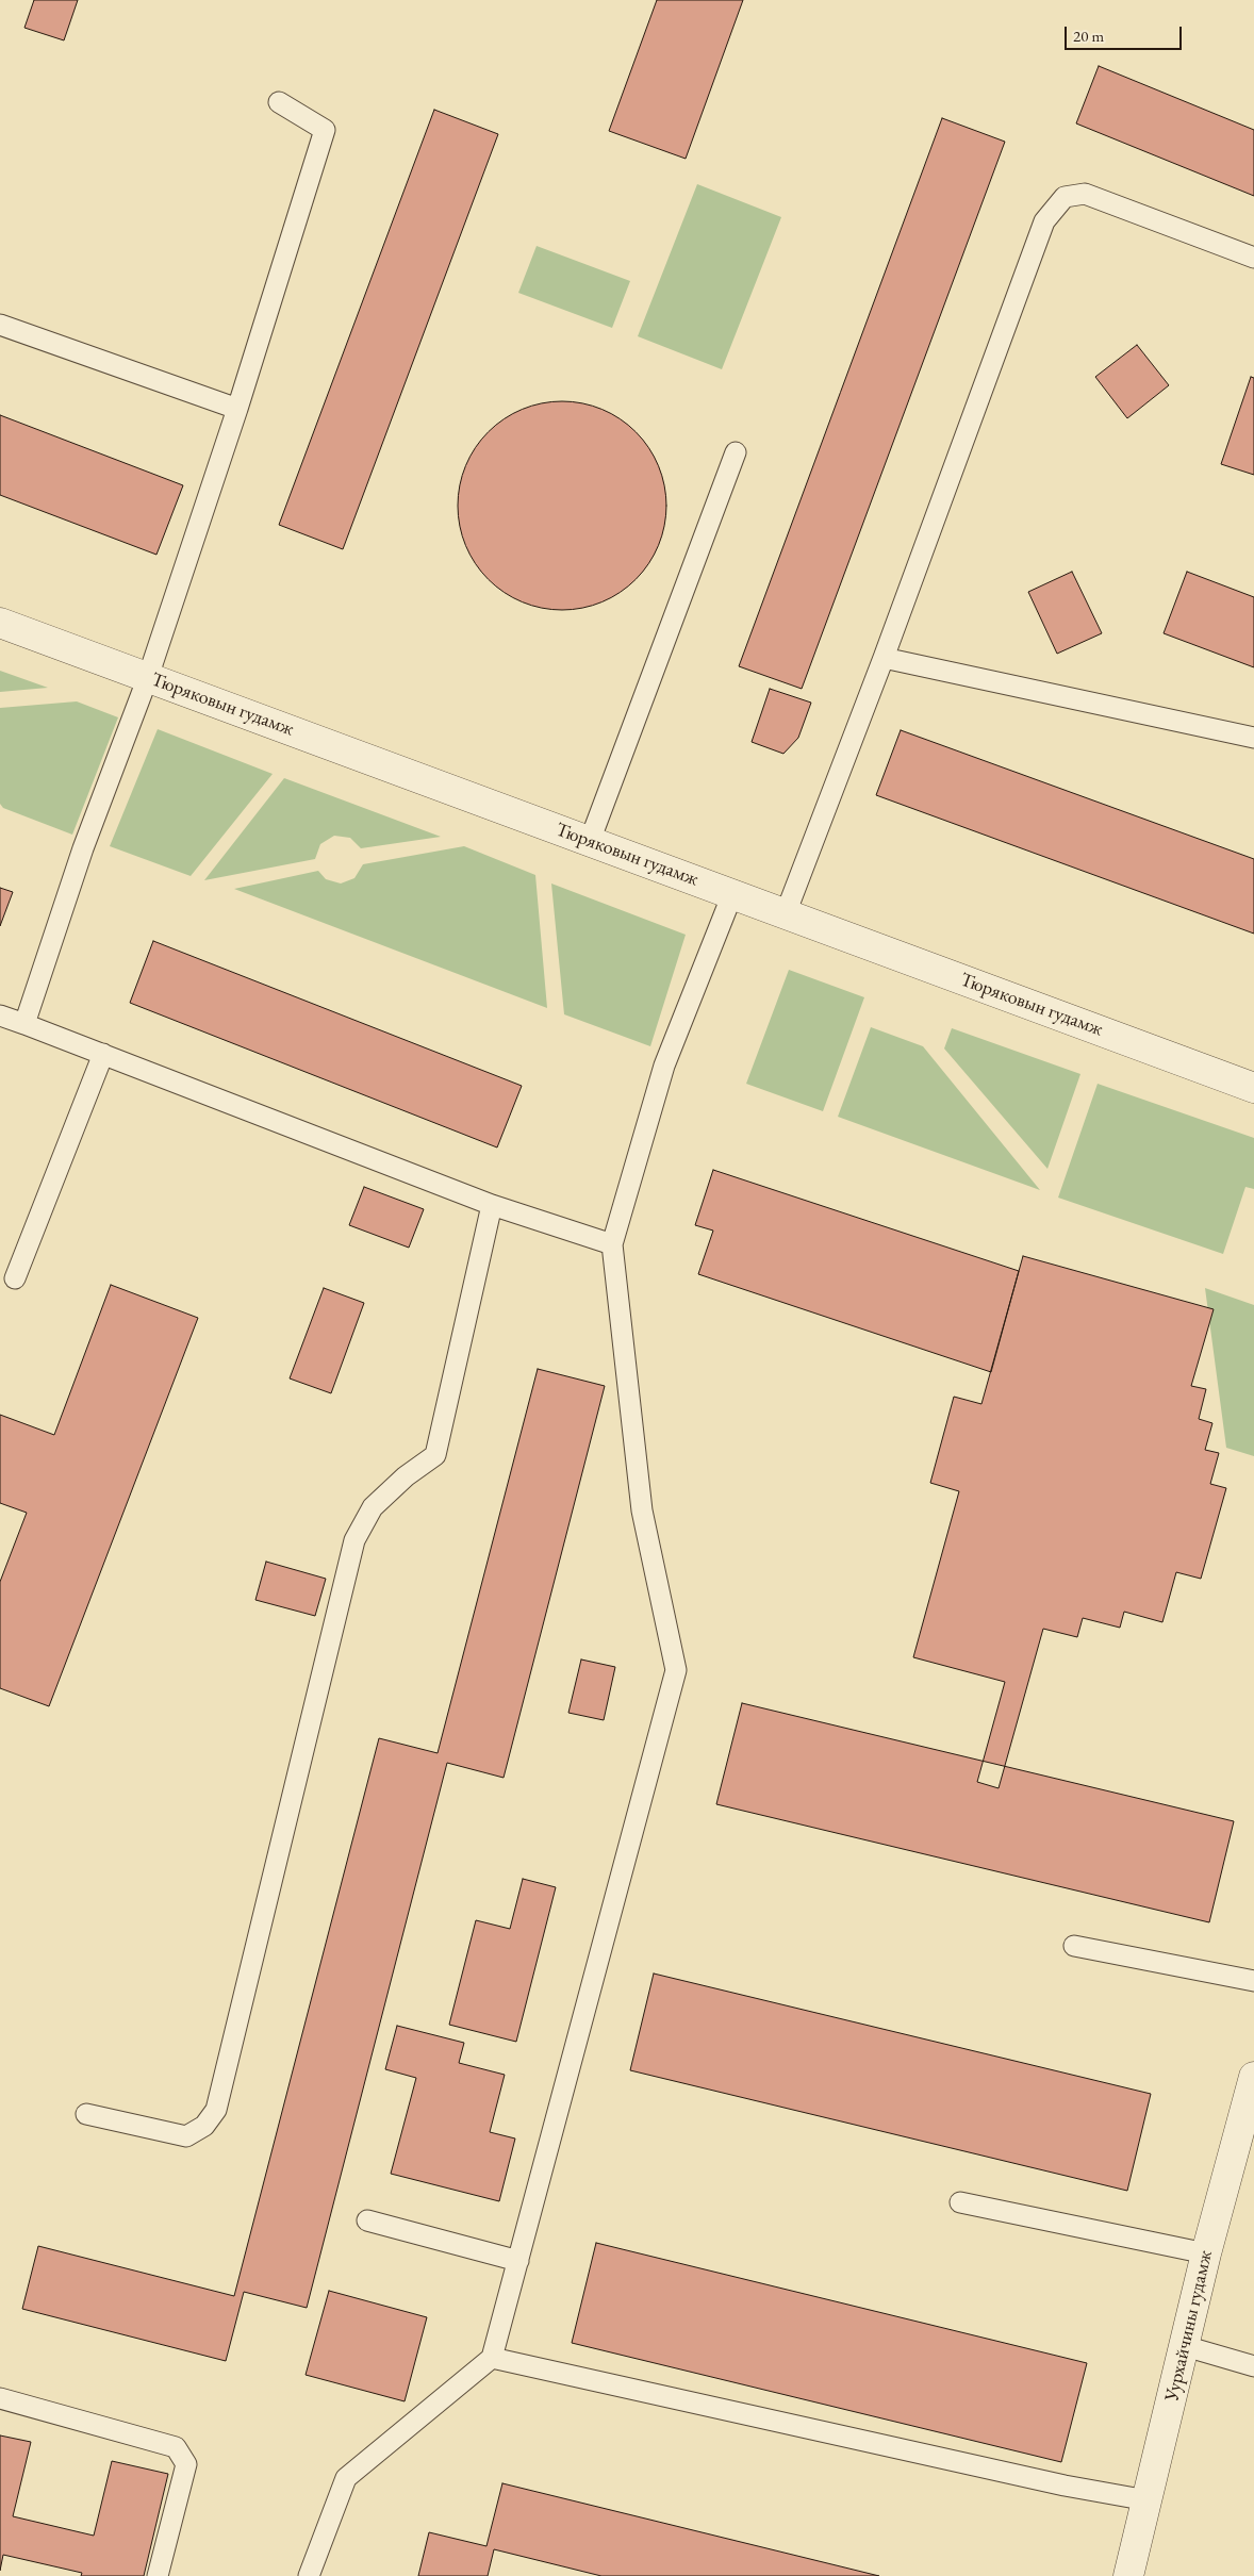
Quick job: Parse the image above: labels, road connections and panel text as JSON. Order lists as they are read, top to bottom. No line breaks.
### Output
{"streets":{"street":["Тюряковын гудамж","Уурхайчины гудамж"]},"scale_bar":"20 m"}
